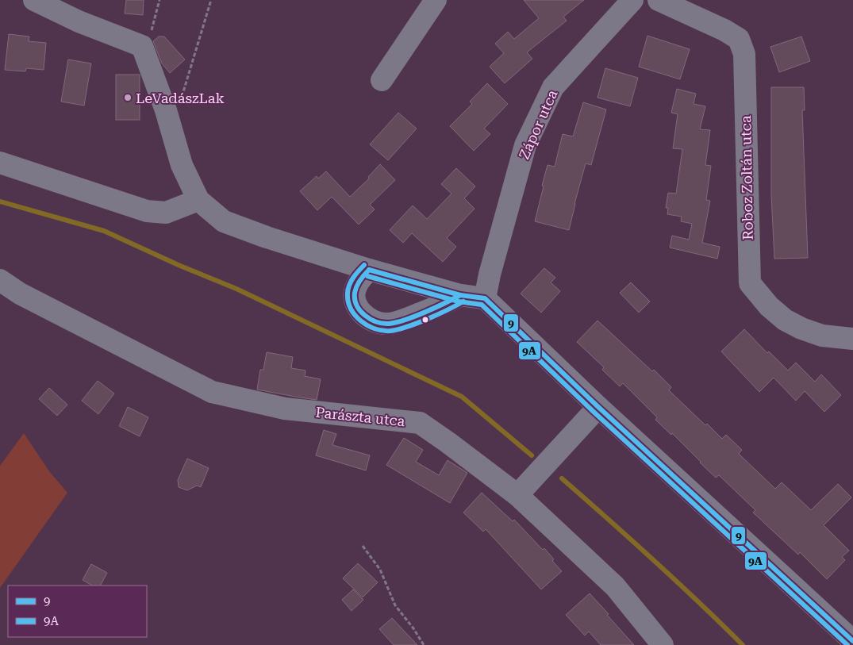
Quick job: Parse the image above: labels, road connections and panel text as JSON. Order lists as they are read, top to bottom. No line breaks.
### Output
{"streets":{"street":["Zápor utca","Roboz Zoltán utca","Parászta utca"]},"places":["LeVadászLak"],"lines":["transit line 9A","transit line 9"],"legend":["9","9A"]}
